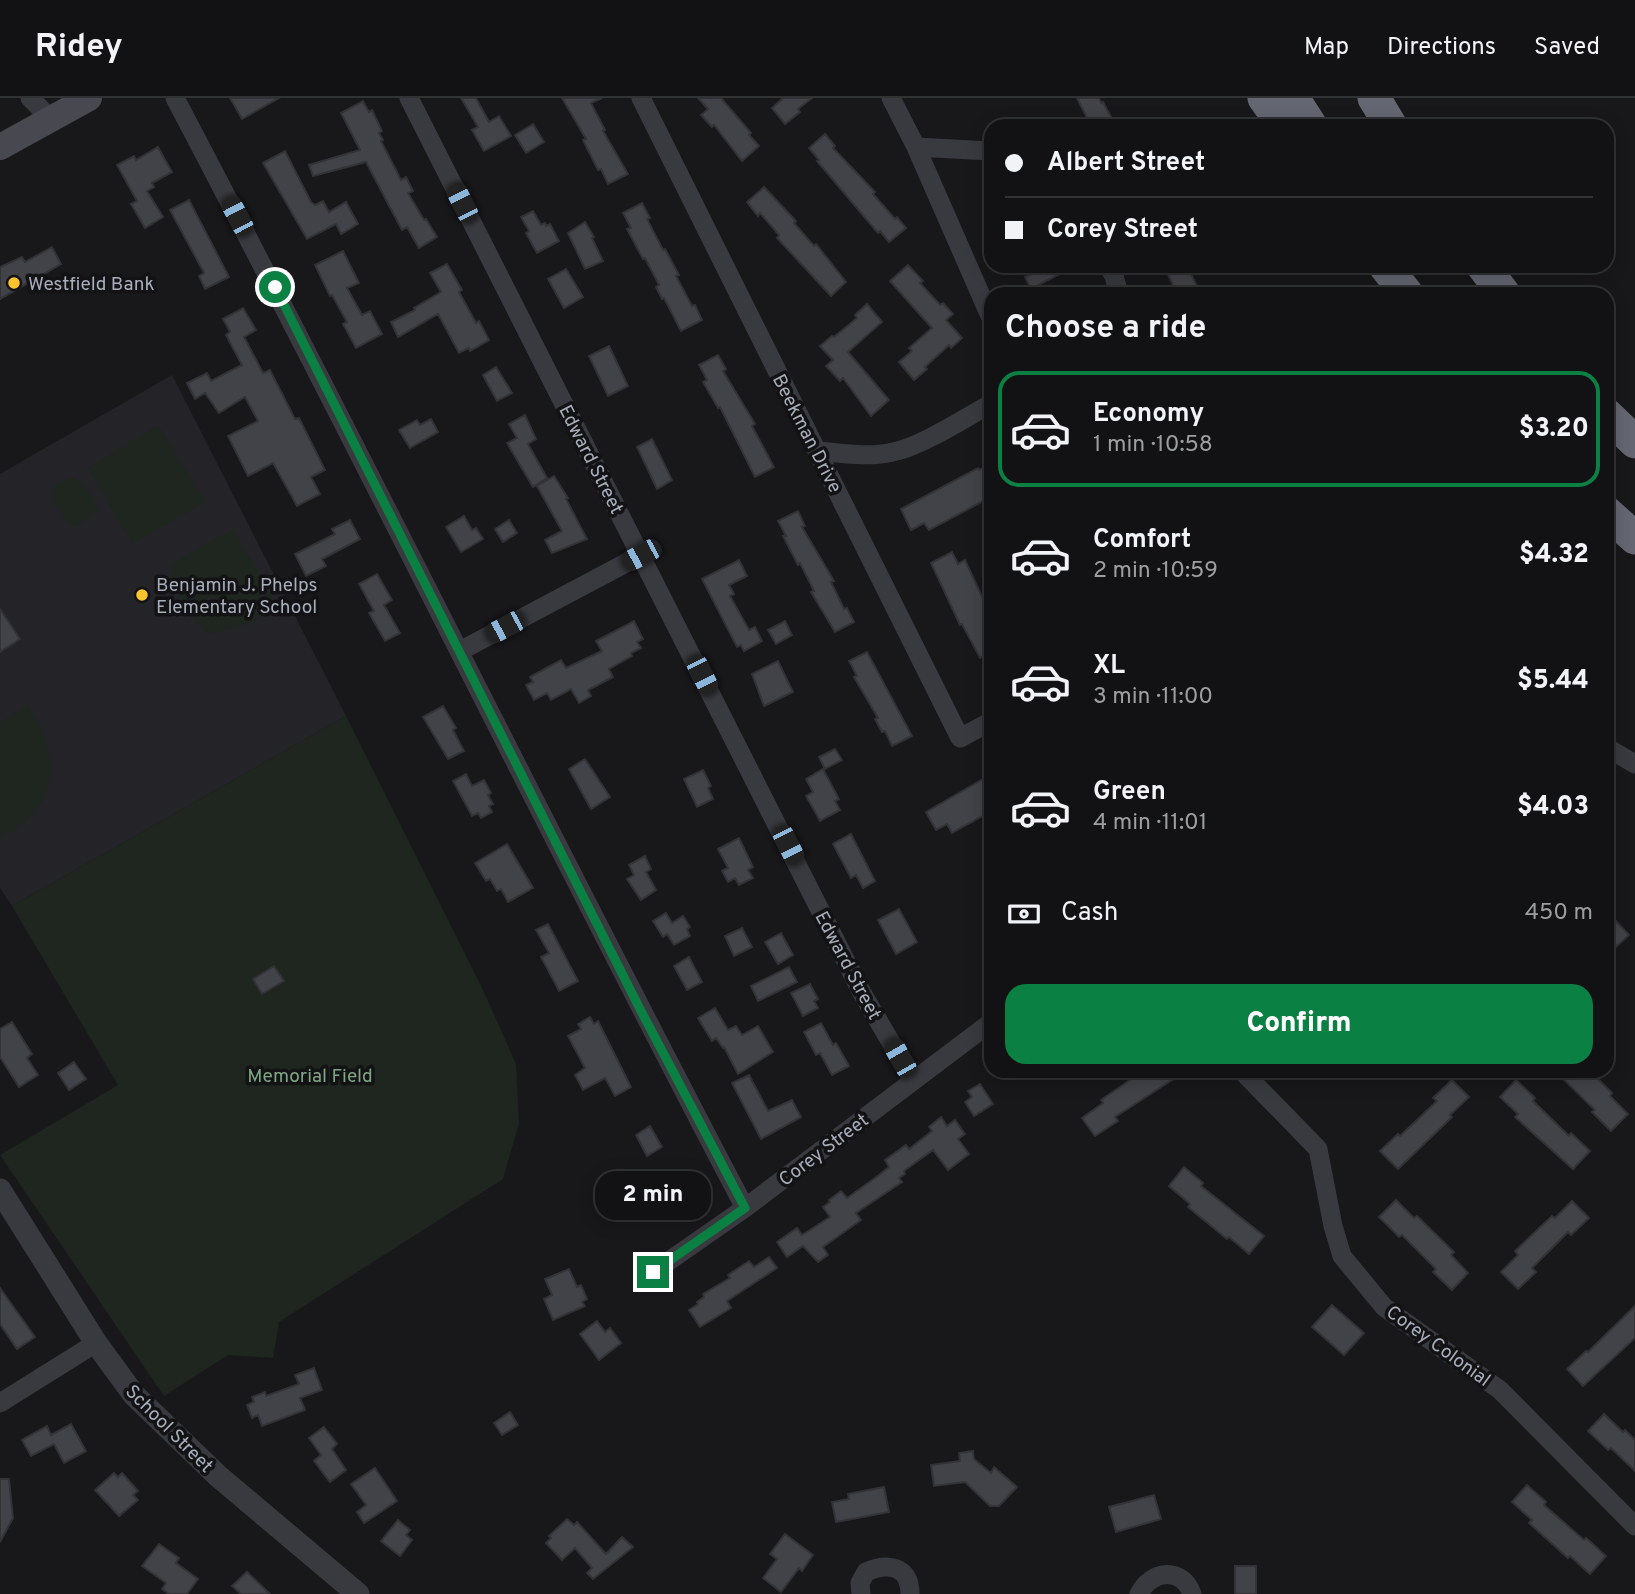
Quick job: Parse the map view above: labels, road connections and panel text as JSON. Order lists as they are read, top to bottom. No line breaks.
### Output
{"streets":{"street":["Beekman Drive","Edward Street","Corey Street","Corey Colonial","School Street"]},"crossings":[["Edward Street","Corey Street"]],"parks":["Memorial Field"],"places":["Westfield Bank","Benjamin J. Phelps Elementary School"],"page":{"header":"Ridey","nav":["Map","Directions","Saved"],"banner":["Albert Street","Corey Street"],"heading":"Choose a ride","list":[{"name":"Economy","note":"1 min · 10:58","value":"$3.20"},{"name":"Comfort","note":"2 min · 10:59","value":"$4.32"},{"name":"XL","note":"3 min · 11:00","value":"$5.44"},{"name":"Green","note":"4 min · 11:01","value":"$4.03"}],"pay":["Cash","450 m"],"buttons":"Confirm","bubble":"2 min"}}
